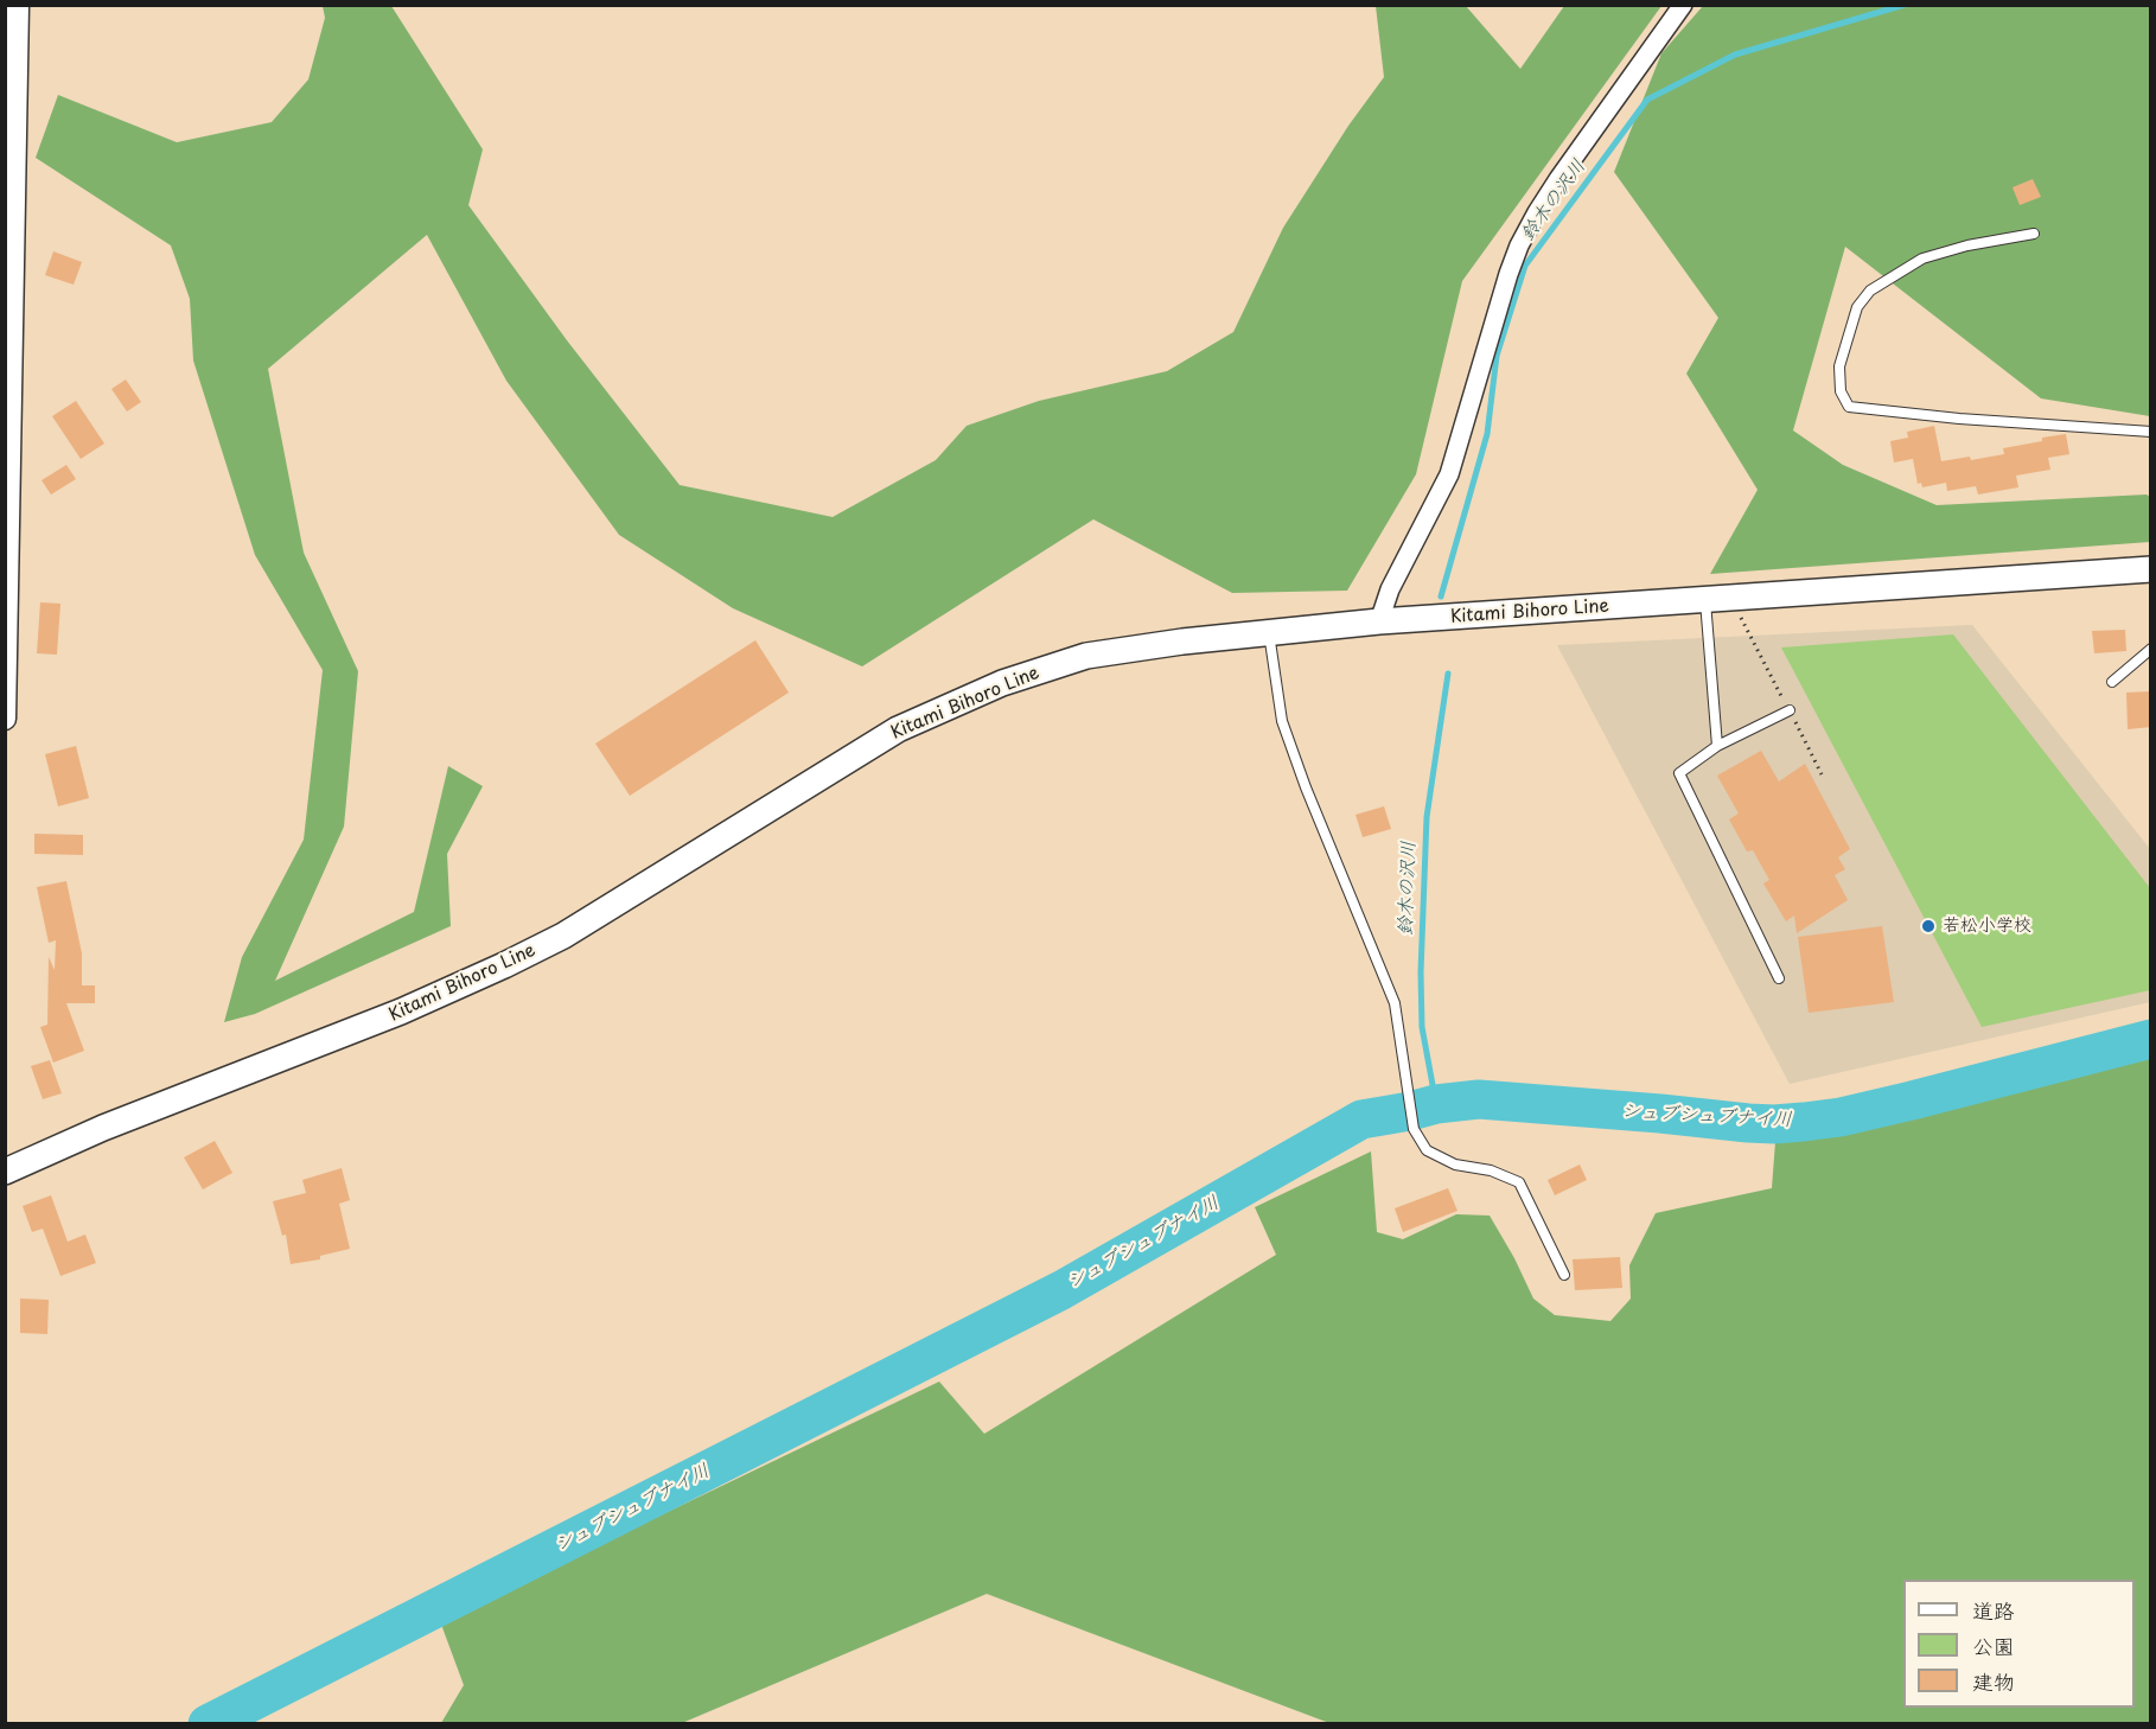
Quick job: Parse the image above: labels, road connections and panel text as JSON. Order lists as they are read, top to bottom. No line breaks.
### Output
{"streets":{"main road":["Kitami Bihoro Line"]},"water":["鈴木の沢川","シュブシュブナイ川"],"places":["若松小学校"],"legend":["道路","公園","建物"]}
